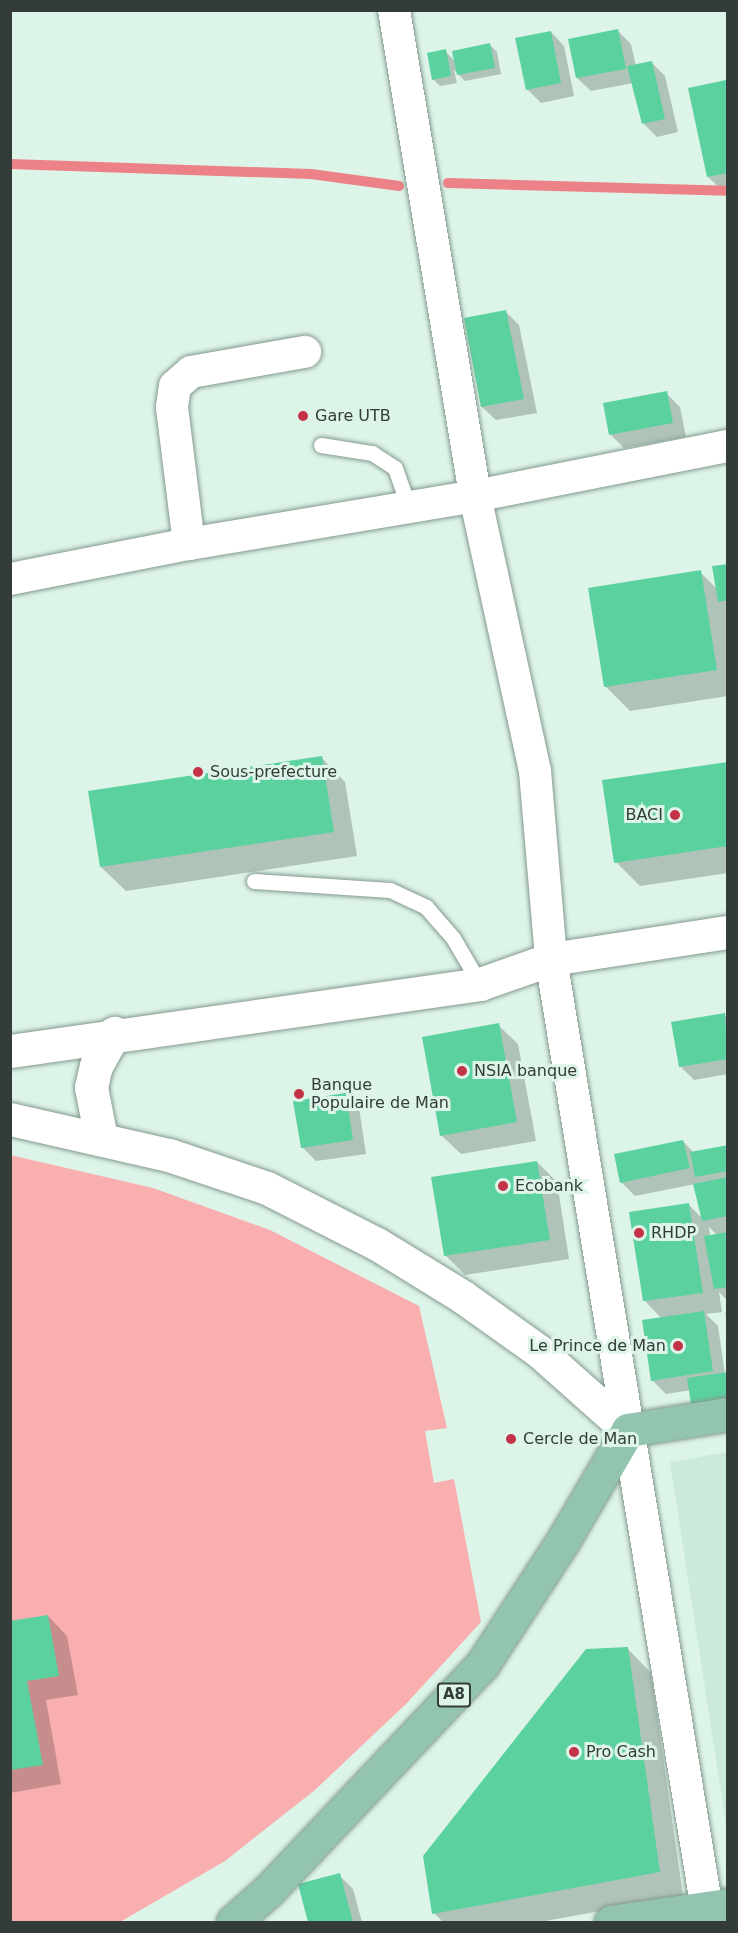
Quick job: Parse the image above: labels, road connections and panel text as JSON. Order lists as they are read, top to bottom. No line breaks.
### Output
{"streets":{"main road":["A8"]},"places":["Gare UTB","Sous-prefecture","BACI","NSIA banque","Banque Populaire de Man","Ecobank","RHDP","Le Prince de Man","Cercle de Man","Pro Cash"]}
